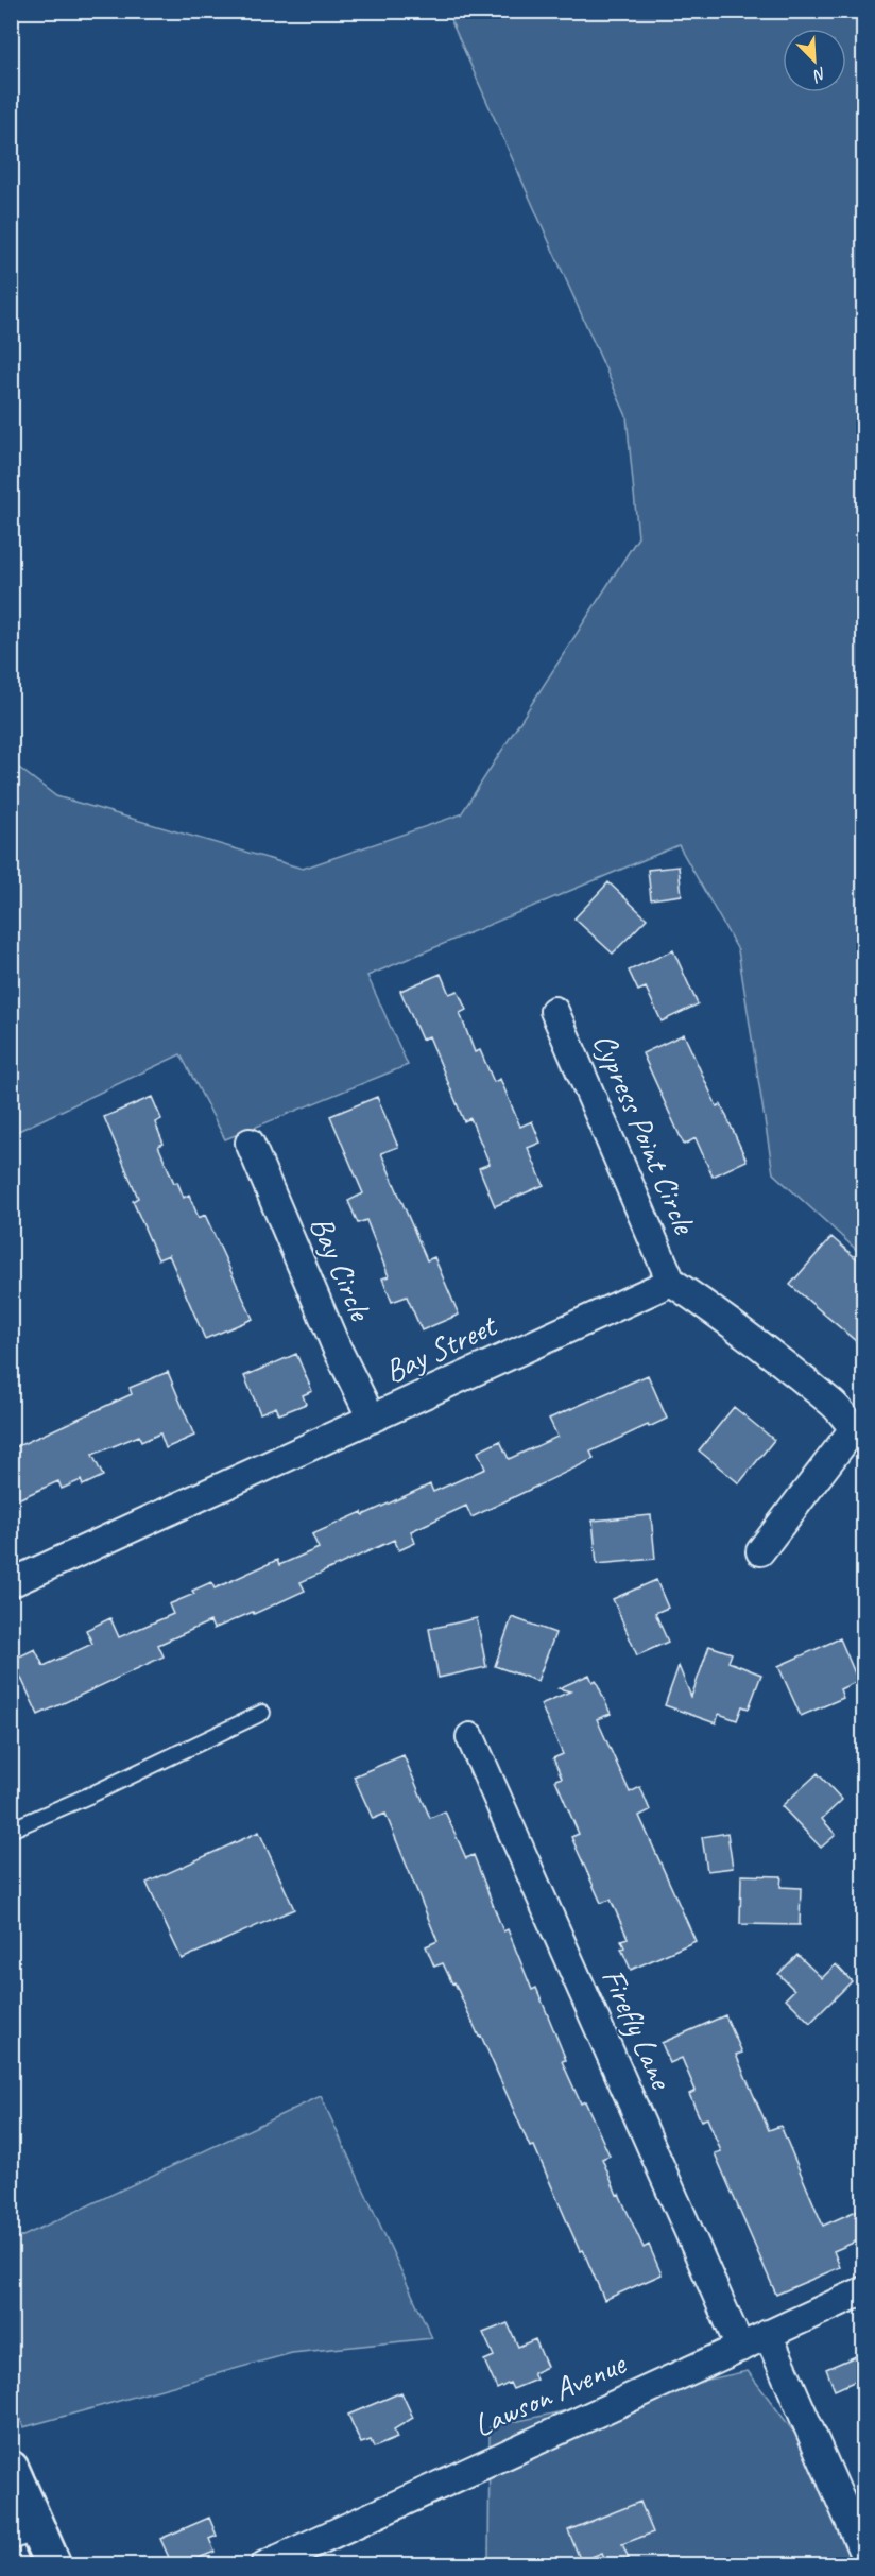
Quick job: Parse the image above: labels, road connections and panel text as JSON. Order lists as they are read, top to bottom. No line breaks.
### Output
{"streets":{"street":["Cypress Point Circle","Bay Circle","Bay Street","Firefly Lane","Lawson Avenue"]},"crossings":[["Cypress Point Circle","Bay Street"],["Bay Circle","Bay Street"],["Firefly Lane","Lawson Avenue"]],"north":"bottom right"}
